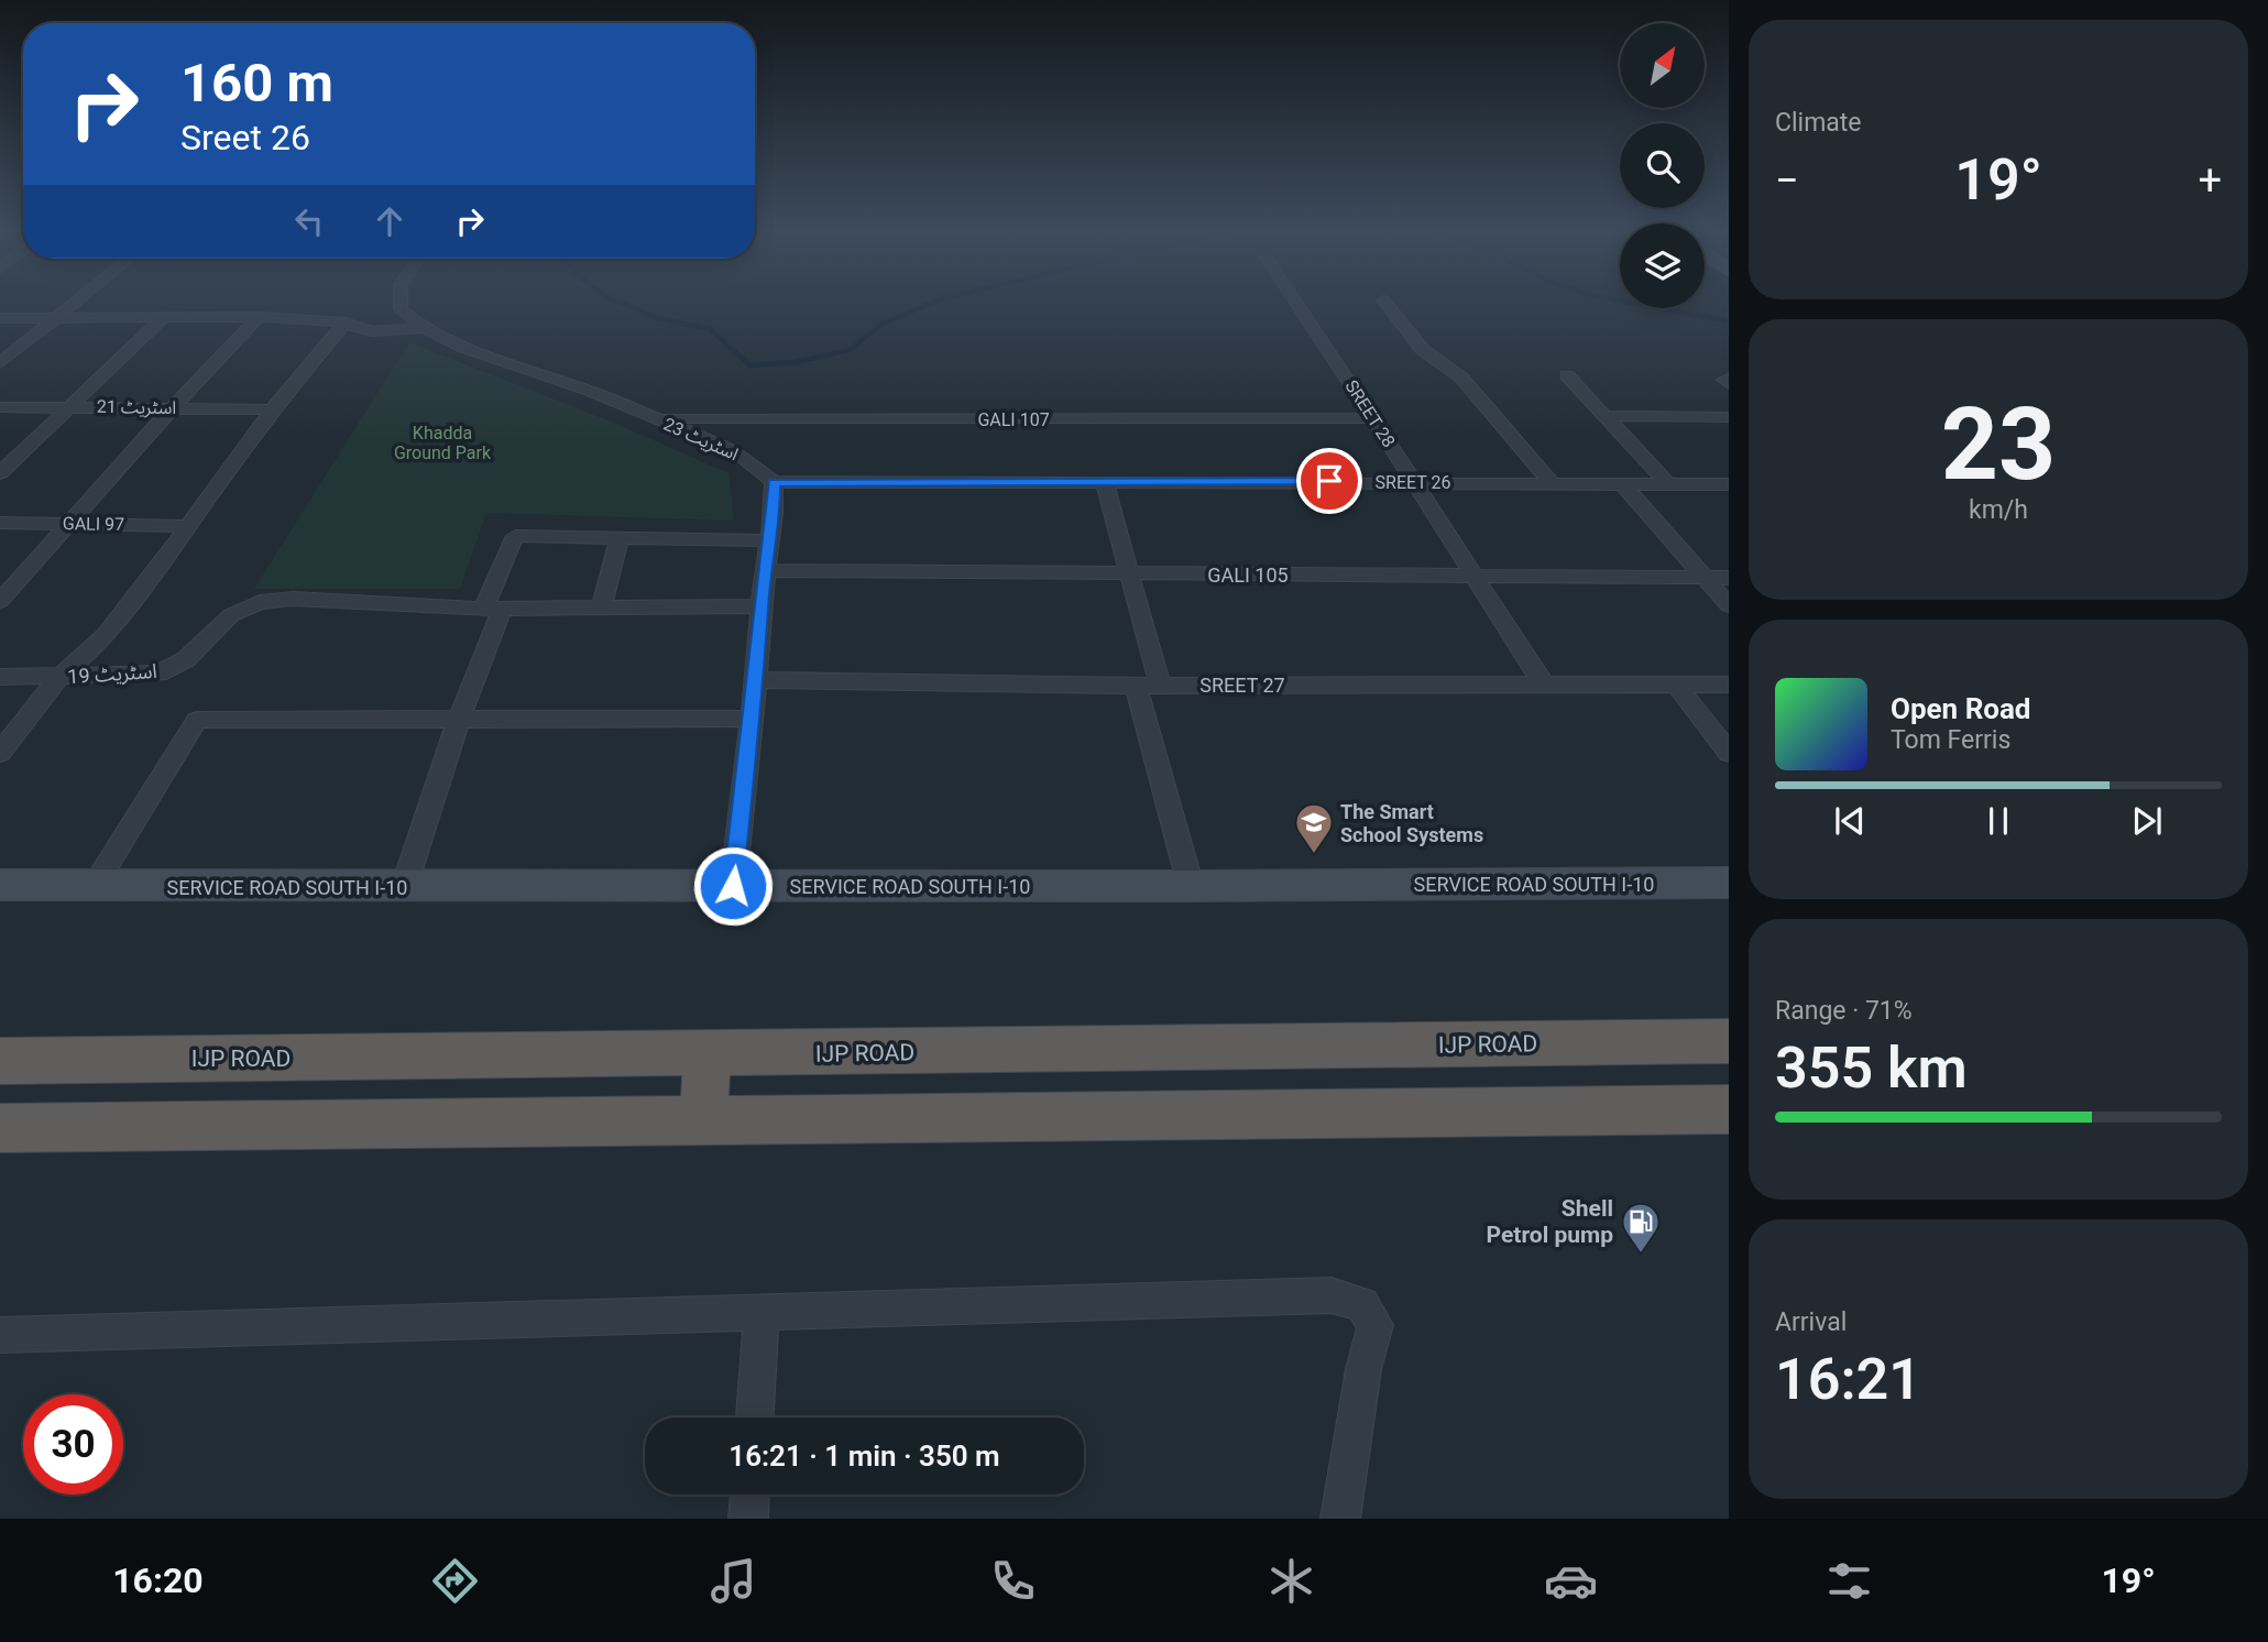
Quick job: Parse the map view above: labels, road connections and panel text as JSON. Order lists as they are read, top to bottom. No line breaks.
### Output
{"streets":{"highway":["IJP ROAD"],"main road":["SERVICE ROAD SOUTH I-10"],"street":["اسٹریٹ 21","SREET 28","GALI 107","اسٹریٹ 23","SREET 26","GALI 97","GALI 105","اسٹریٹ 19","SREET 27"]},"crossings":[["SREET 28","GALI 107"],["SREET 28","SREET 26"],["SREET 28","GALI 105"],["SREET 28","SREET 27"],["GALI 107","اسٹریٹ 23"],["اسٹریٹ 23","SREET 26"]],"parks":["Khadda Ground Park"],"places":{"school or university":["The Smart School Systems"],"fuel station":["Shell Petrol pump"]},"north":"top right","page":{"tile":["Climate",["23","km/h"],["Range · 71%","355 km"],["Arrival","16:21"]],"turn":["160 m","Sreet 26"],"heat":["−","19°","+"],"song":["Open Road","Tom Ferris"],"limit":"30","trip":"16:21 · 1 min · 350 m","tabs":["16:20","19°"]}}
